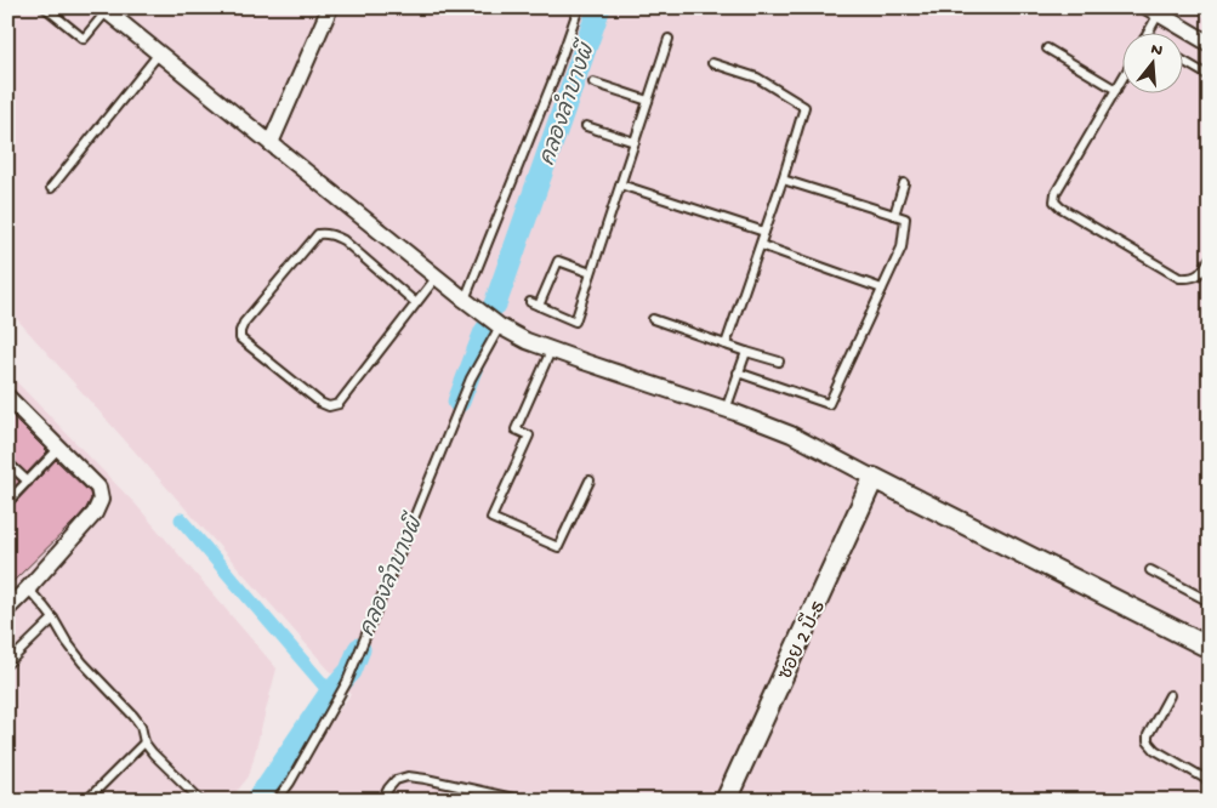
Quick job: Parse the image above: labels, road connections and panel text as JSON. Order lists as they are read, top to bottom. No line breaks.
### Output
{"streets":{"street":["ซอย 2 บี-5"]},"water":["คลองลำบางผี"],"north":"top"}
